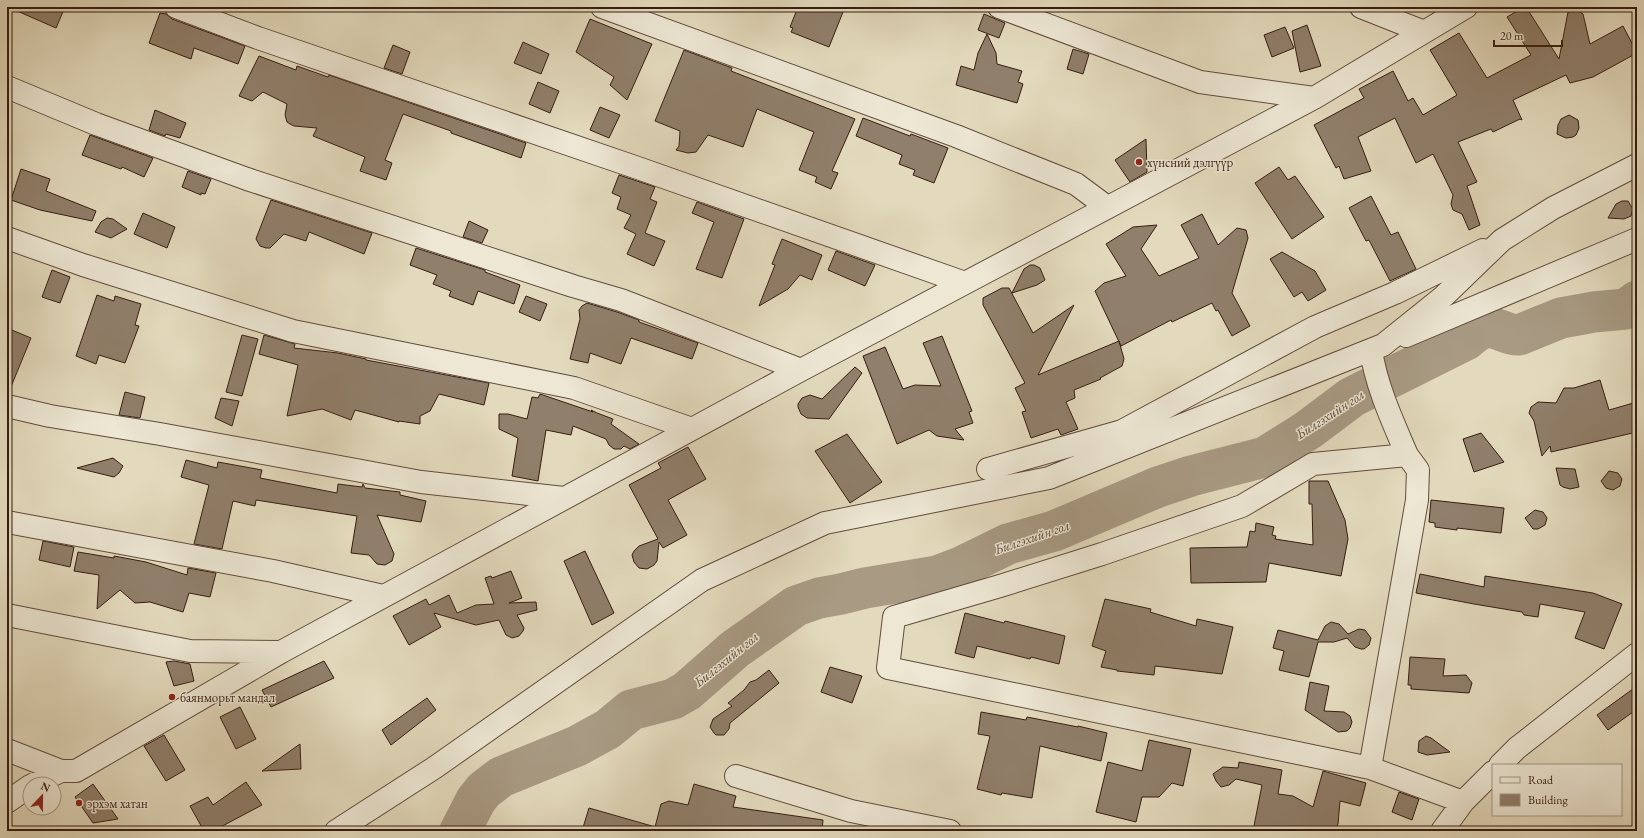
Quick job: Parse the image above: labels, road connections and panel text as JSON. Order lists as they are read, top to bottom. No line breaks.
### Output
{"water":["Билгэхийн гол"],"places":["хүнсний дэлгүүр","баянморьт мандал","эрхэм хатан"],"legend":["Road","Building"],"scale_bar":"20 m","north":"top"}
